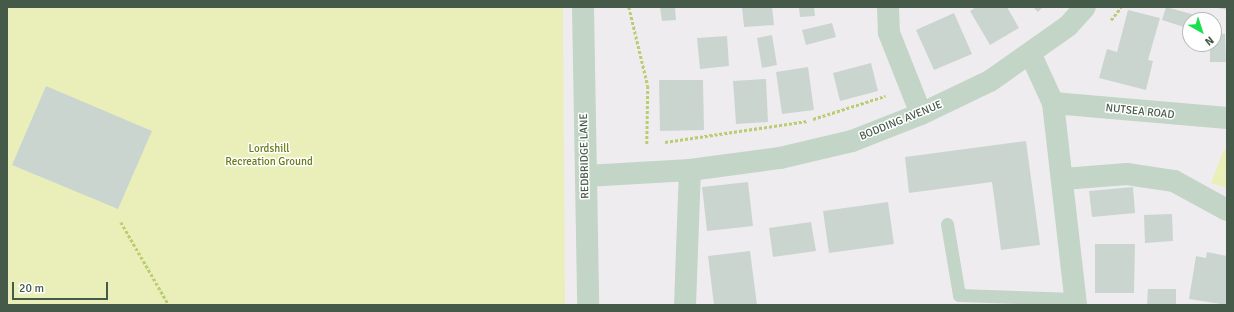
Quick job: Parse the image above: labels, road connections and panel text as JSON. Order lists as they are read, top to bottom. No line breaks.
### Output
{"streets":{"street":["NUTSEA ROAD","BODDING AVENUE","REDBRIDGE LANE"]},"crossings":[["BODDING AVENUE","REDBRIDGE LANE"]],"parks":["Lordshill Recreation Ground"],"scale_bar":"20 m","north":"bottom right"}
